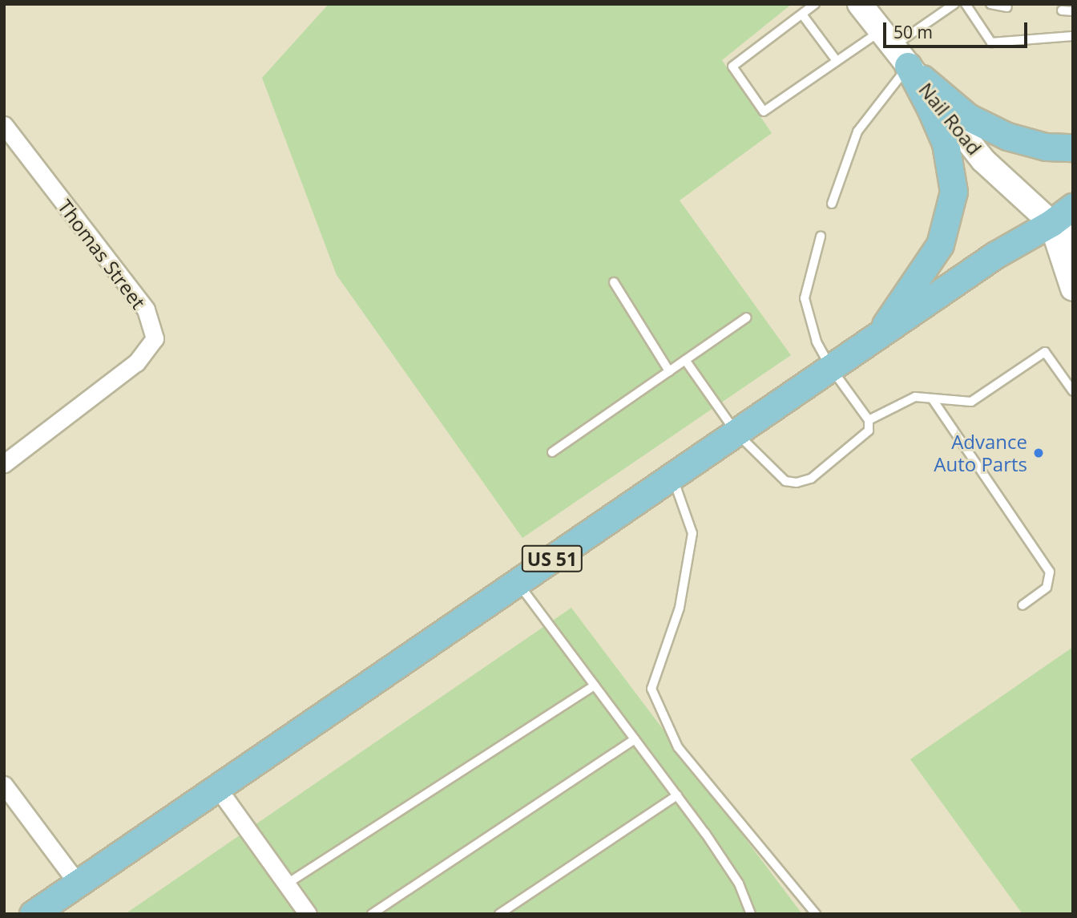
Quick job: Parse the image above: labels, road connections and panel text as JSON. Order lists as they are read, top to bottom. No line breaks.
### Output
{"streets":{"main road":["US 51"],"street":["Nail Road","Thomas Street"]},"crossings":[["Nail Road","US 51"]],"places":["Advance Auto Parts"],"scale_bar":"50 m"}
